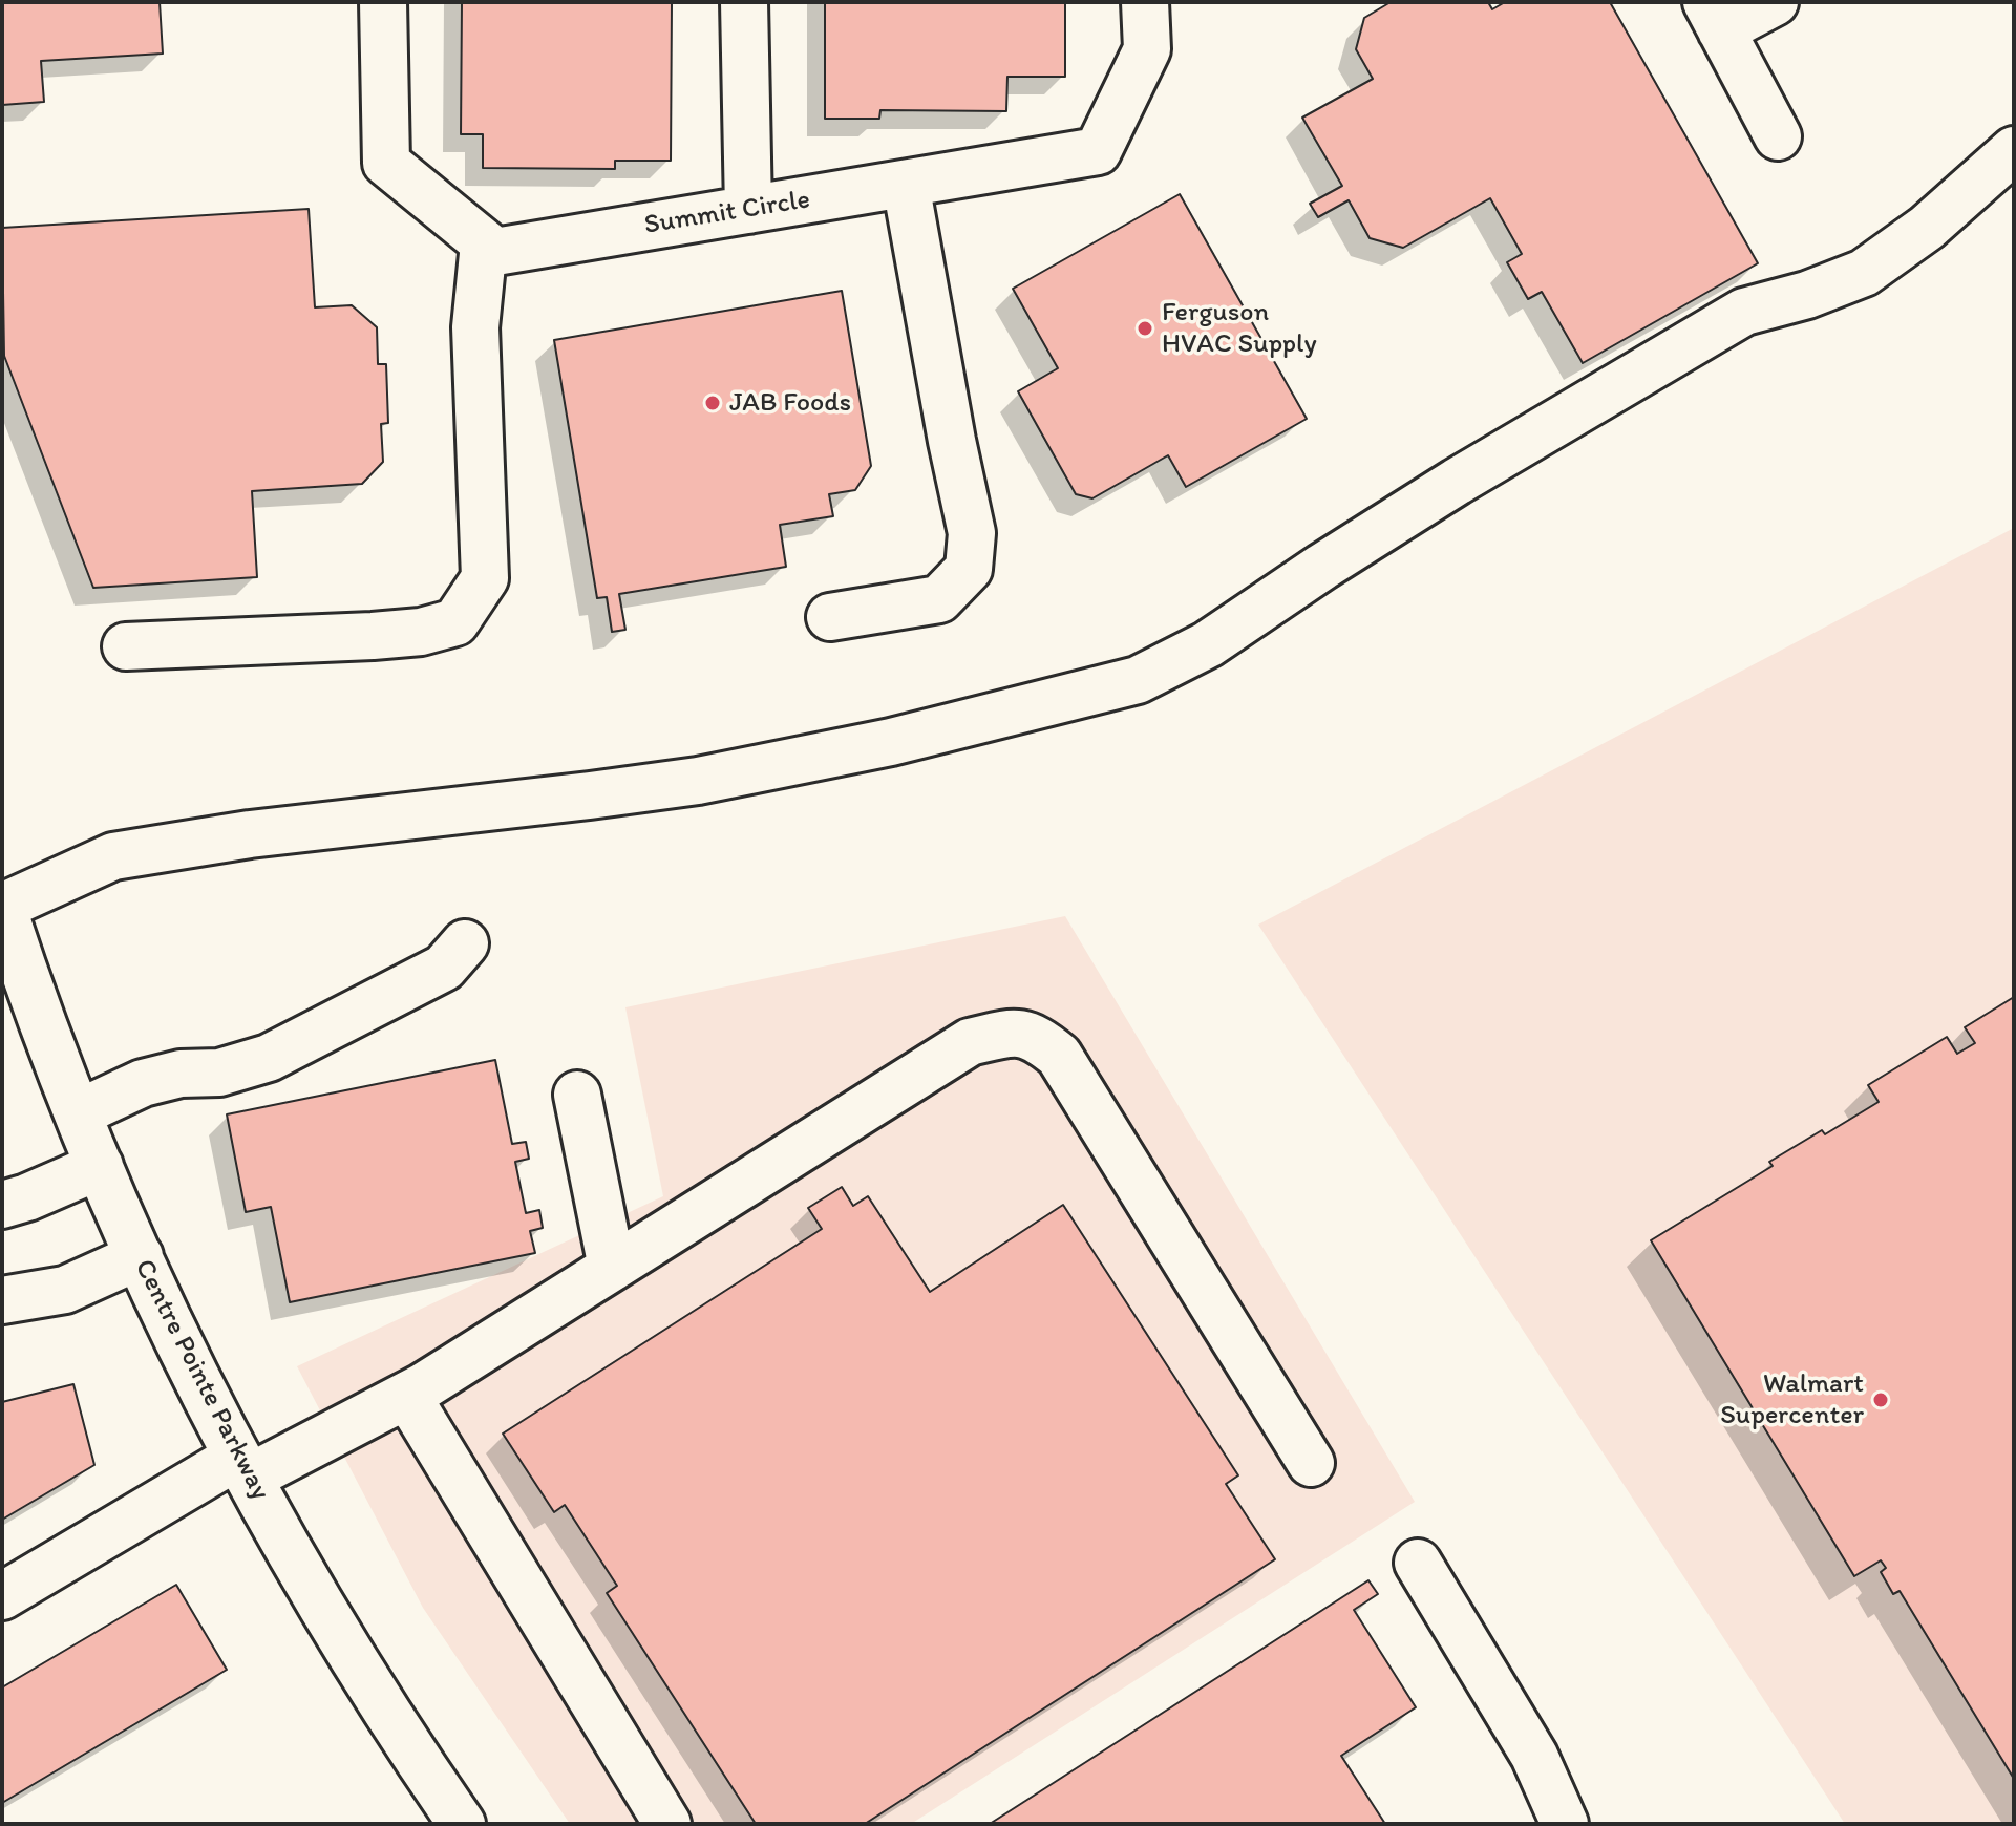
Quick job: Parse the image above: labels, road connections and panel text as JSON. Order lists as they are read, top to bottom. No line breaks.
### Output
{"streets":{"street":["Summit Circle","Centre Pointe Parkway"]},"places":["Ferguson HVAC Supply","JAB Foods","Walmart Supercenter"]}
